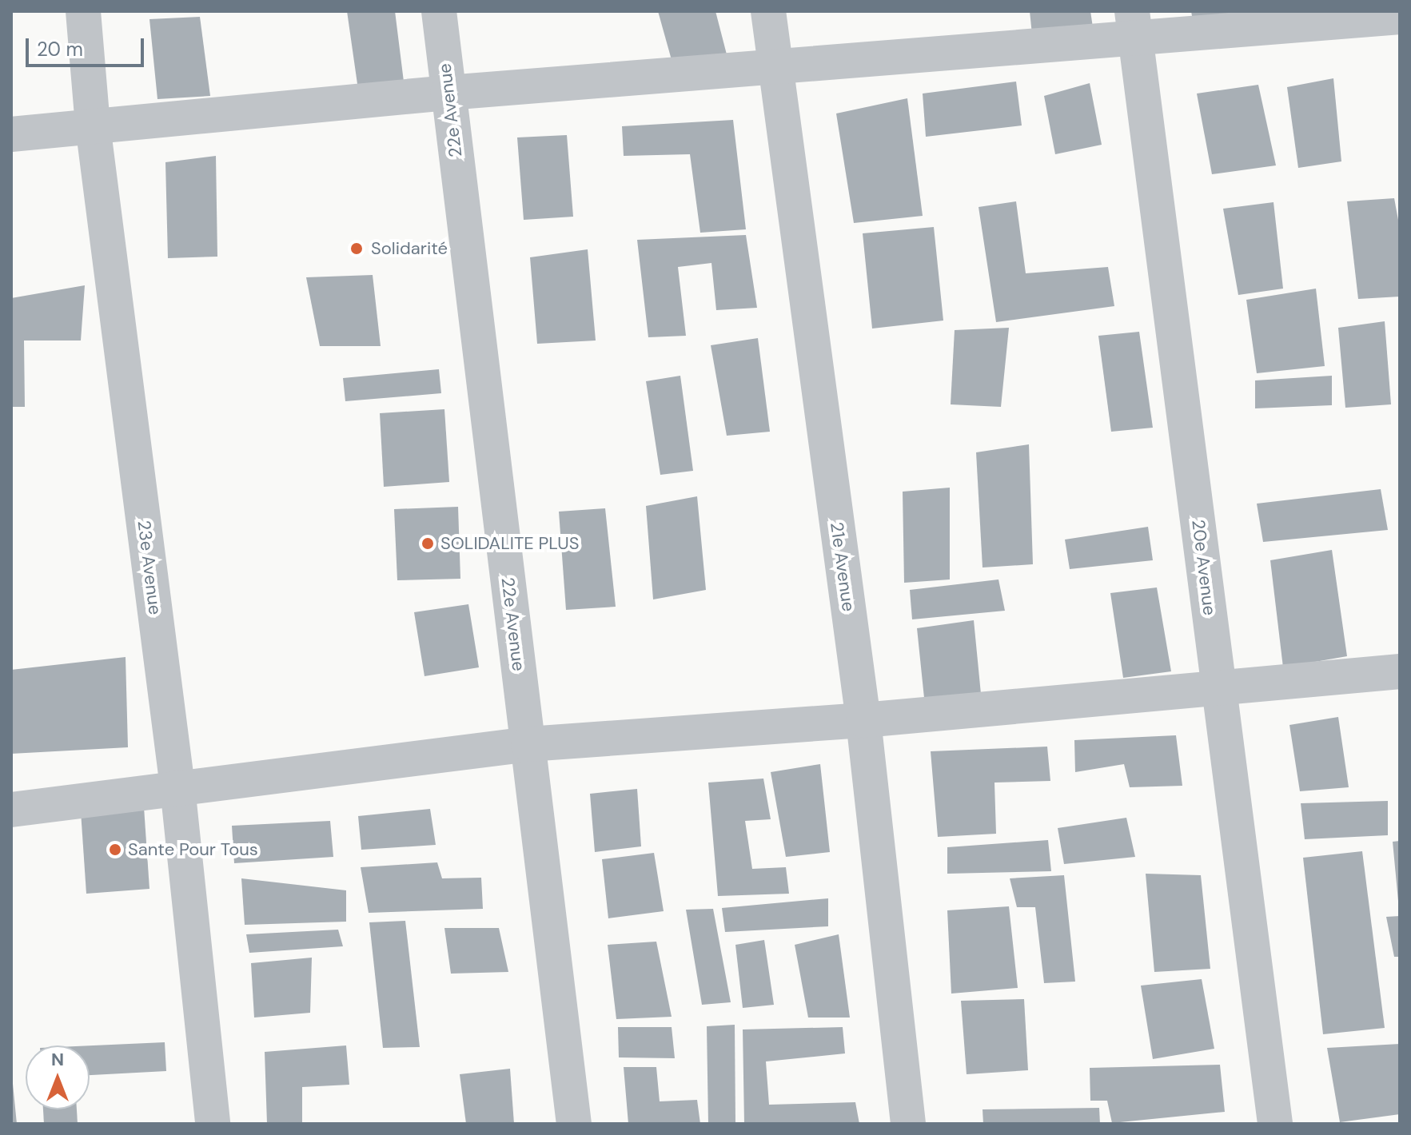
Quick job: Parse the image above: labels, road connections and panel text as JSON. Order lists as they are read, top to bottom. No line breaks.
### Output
{"streets":{"street":["22e Avenue","21e Avenue","23e Avenue","20e Avenue"]},"places":["Solidarité","SOLIDALITE PLUS","Sante Pour Tous"],"scale_bar":"20 m","north":"top"}
